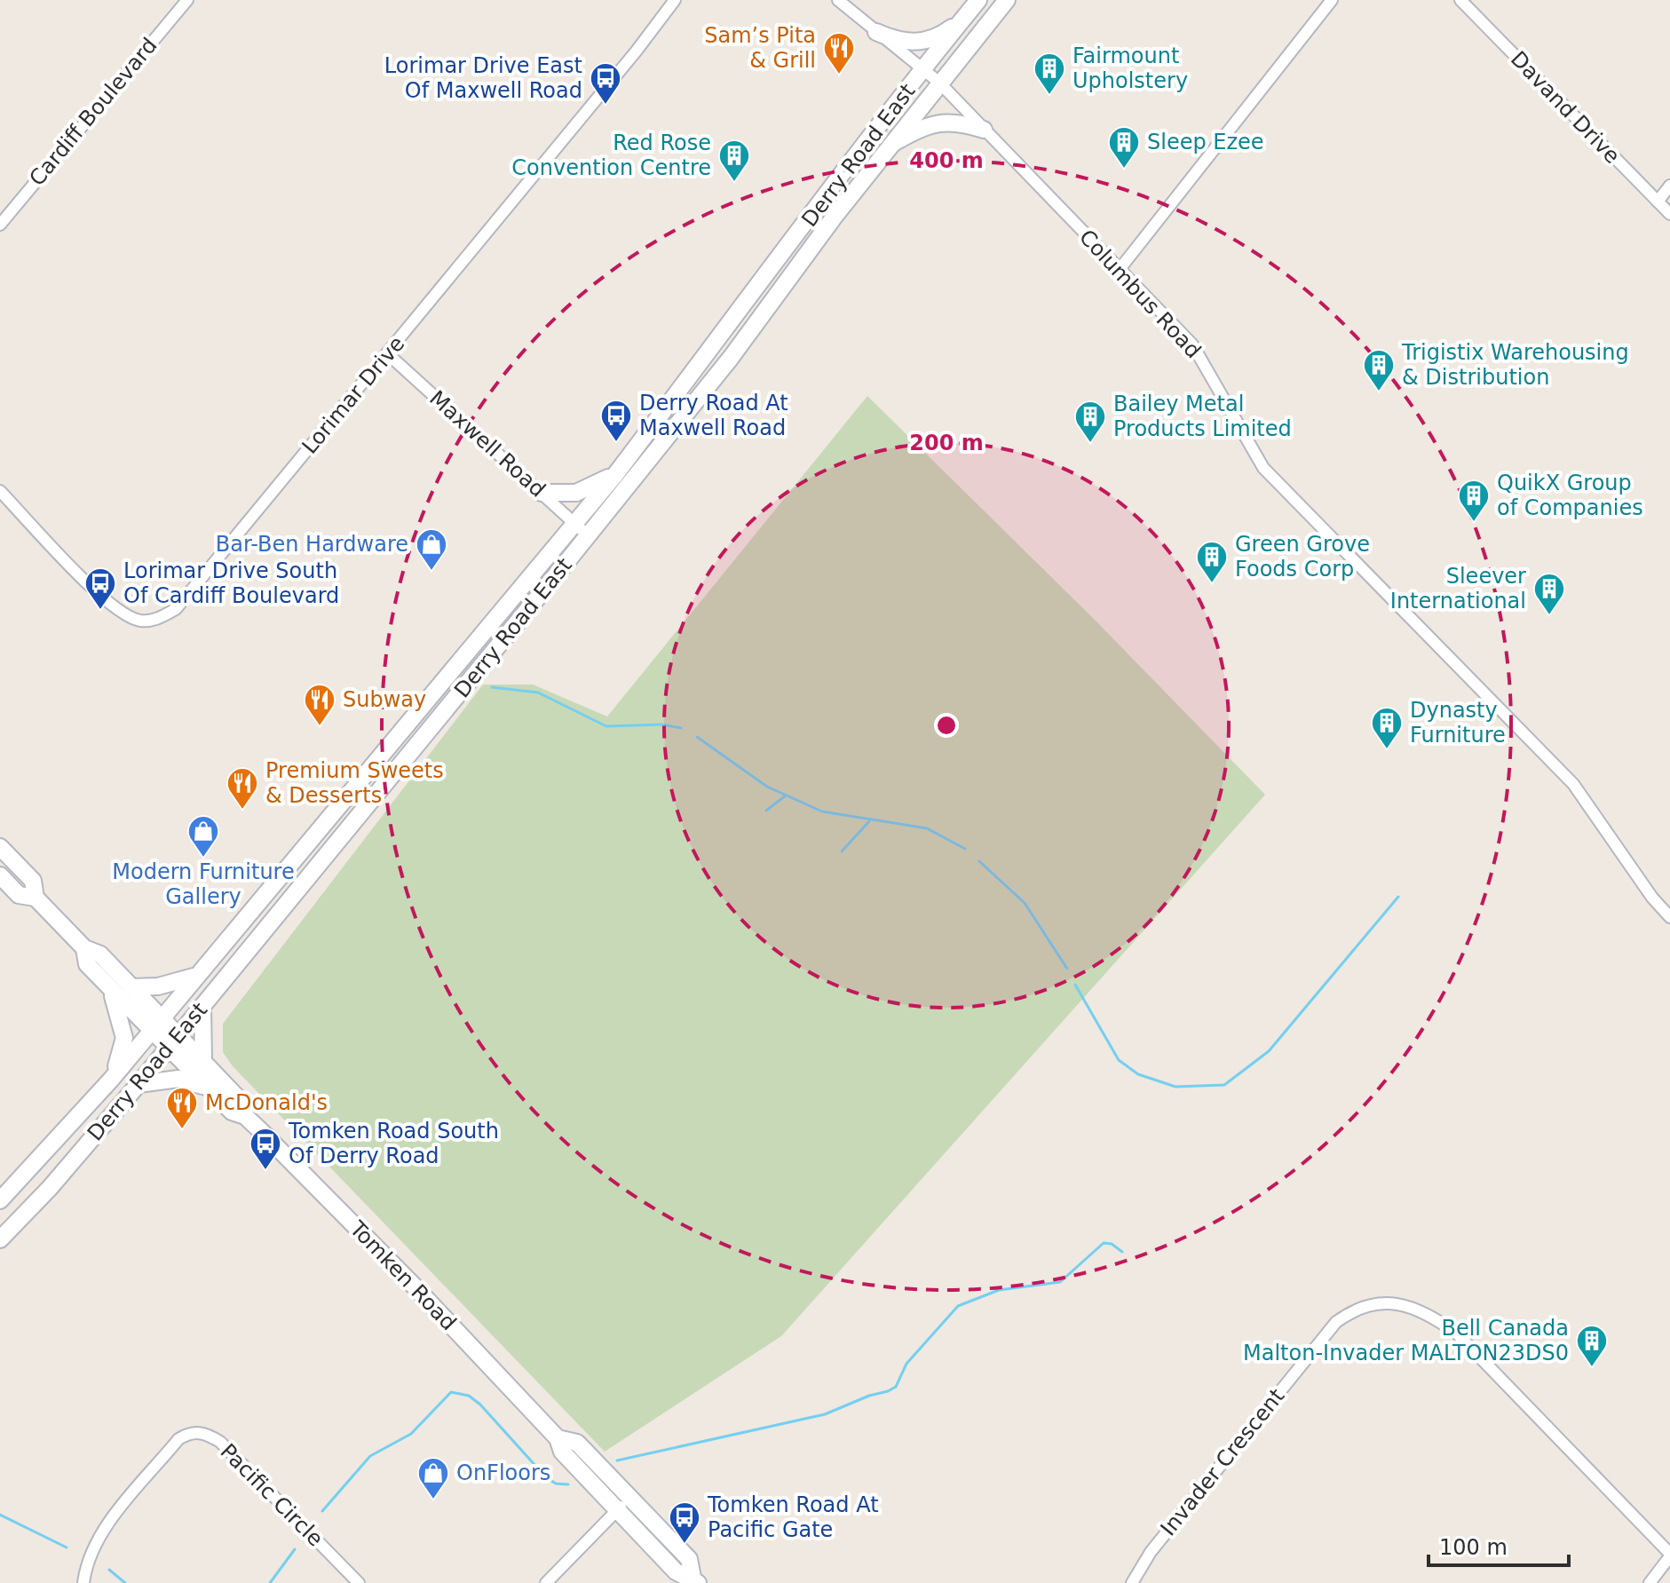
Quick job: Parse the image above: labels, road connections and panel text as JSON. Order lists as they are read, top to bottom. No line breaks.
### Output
{"streets":{"main road":["Derry Road East","Tomken Road"],"street":["Davand Drive","Cardiff Boulevard","Columbus Road","Lorimar Drive","Maxwell Road","Invader Crescent","Pacific Circle"]},"crossings":[["Derry Road East","Columbus Road"],["Derry Road East","Maxwell Road"],["Derry Road East","Tomken Road"],["Lorimar Drive","Maxwell Road"]],"places":{"restaurant":["Sam’s Pita & Grill","Subway","Premium Sweets & Desserts","McDonald's"],"building":["Fairmount Upholstery","Sleep Ezee","Red Rose Convention Centre","Trigistix Warehousing & Distribution","Bailey Metal Products Limited","QuikX Group of Companies","Green Grove Foods Corp","Sleever International","Dynasty Furniture","Bell Canada Malton-Invader MALTON23DS0"],"bus stop":["Lorimar Drive East Of Maxwell Road","Derry Road At Maxwell Road","Lorimar Drive South Of Cardiff Boulevard","Tomken Road South Of Derry Road","Tomken Road At Pacific Gate"],"shop":["Bar-Ben Hardware","Modern Furniture Gallery","OnFloors"]},"scale_bar":"100 m","rings":["400 m","200 m"]}
